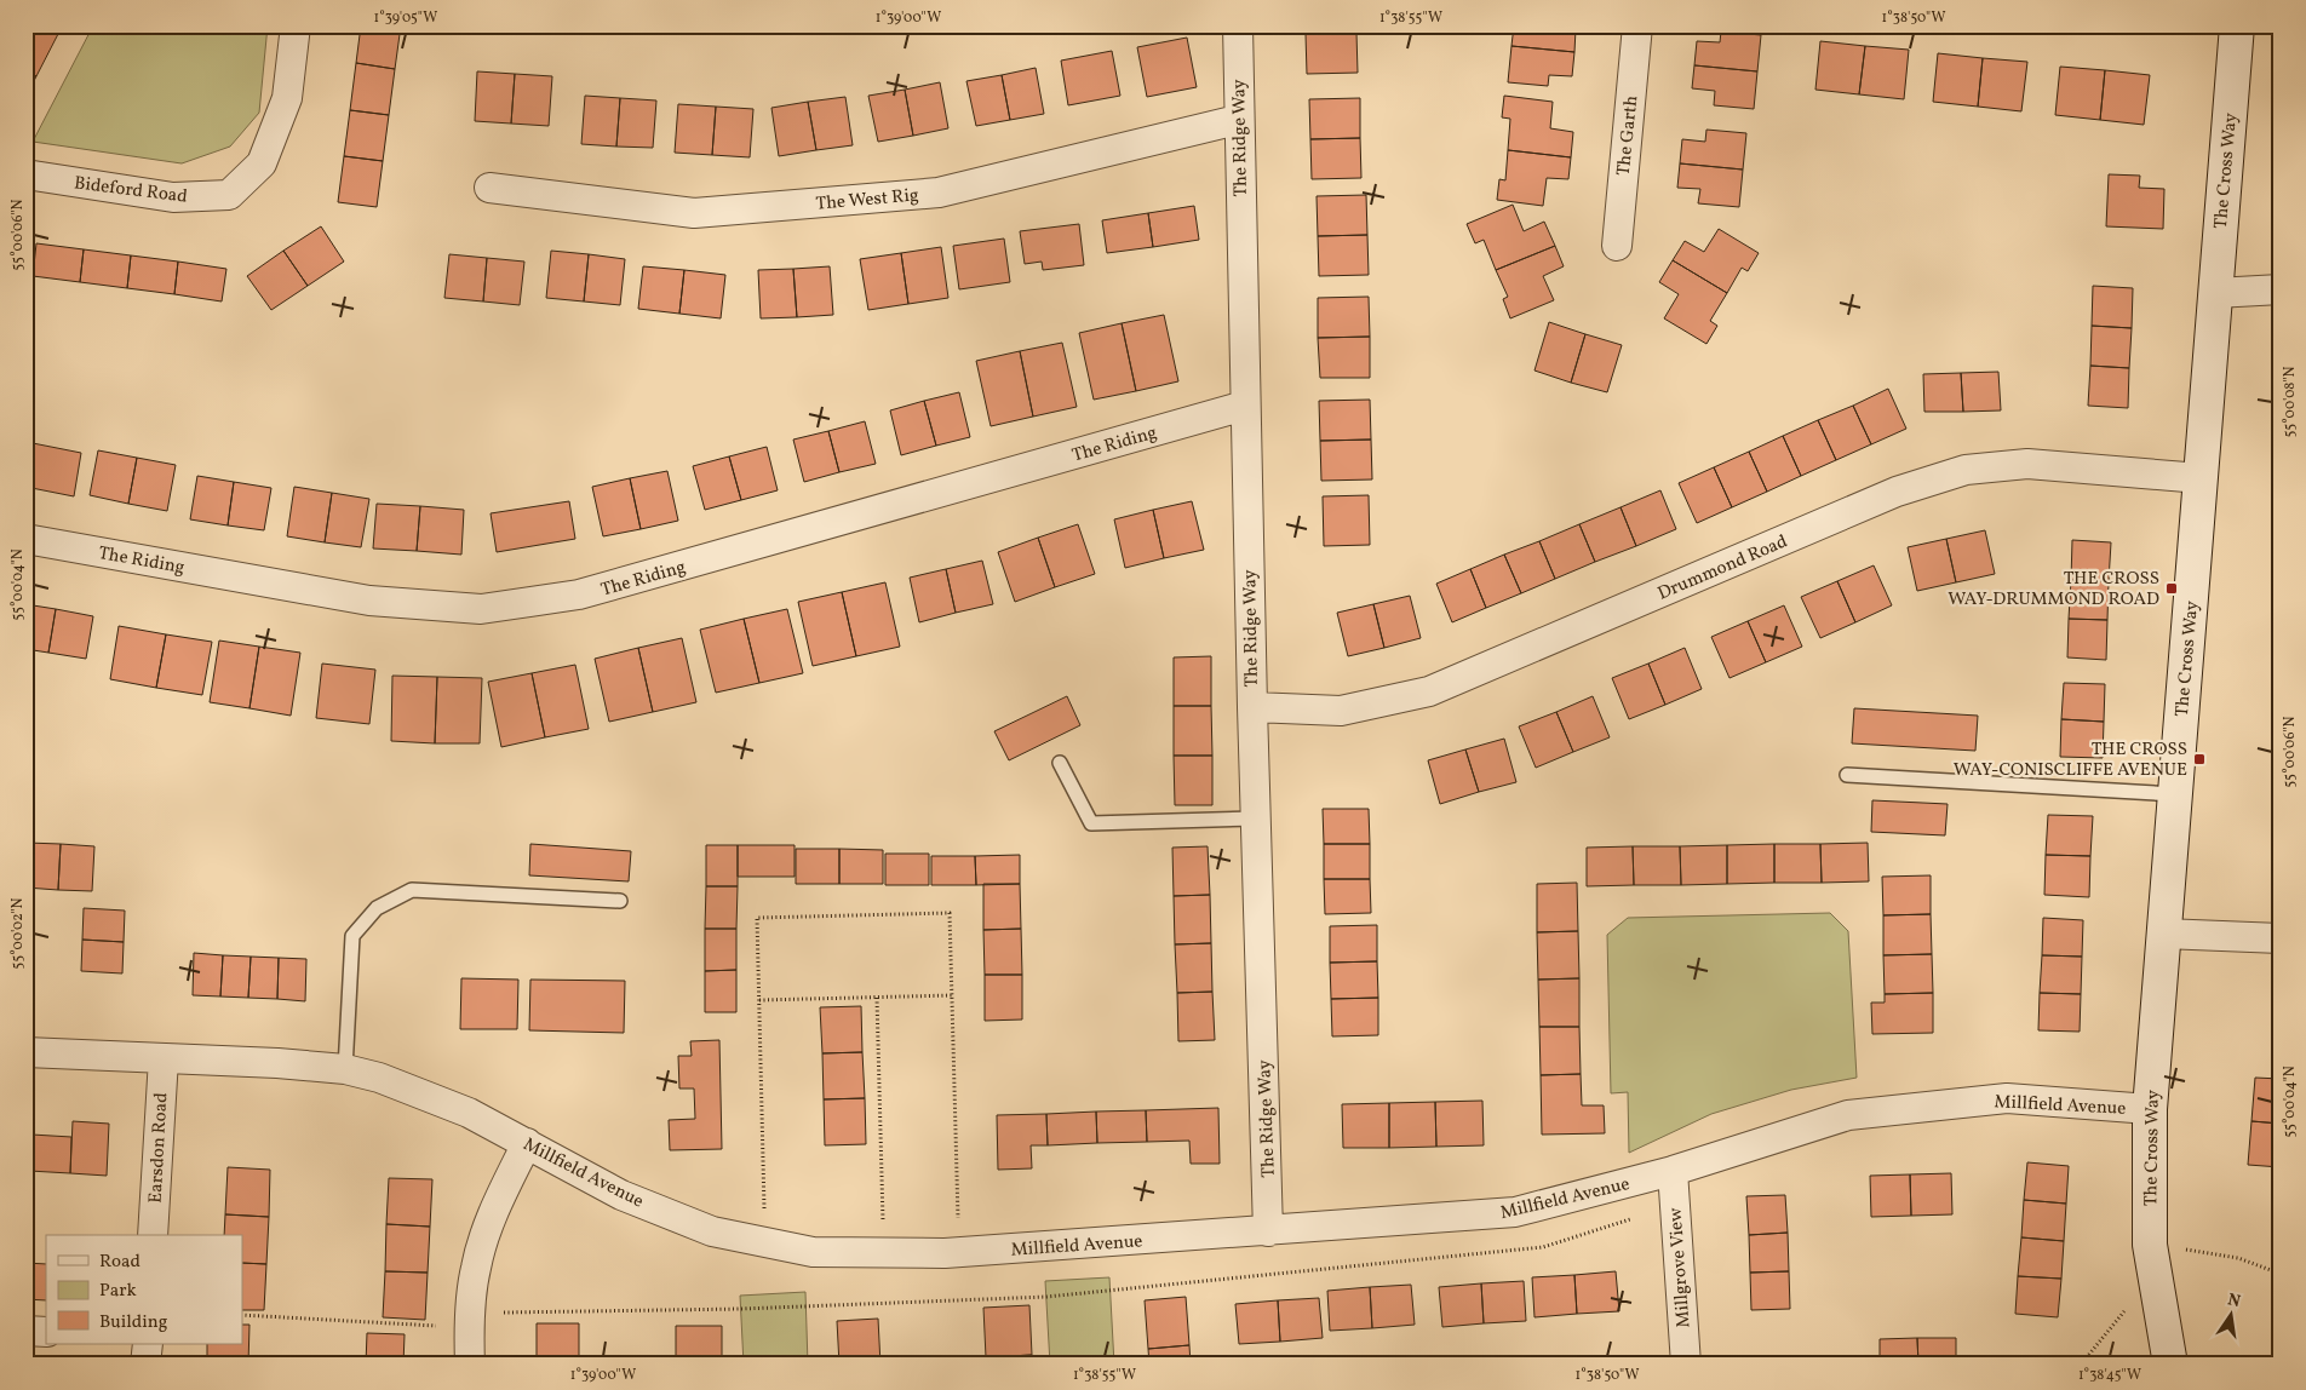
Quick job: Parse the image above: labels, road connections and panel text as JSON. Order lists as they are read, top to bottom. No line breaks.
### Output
{"streets":{"street":["The Garth","The Ridge Way","The Cross Way","Bideford Road","The West Rig","The Riding","Drummond Road","Millfield Avenue","Earsdon Road","Millgrove View"]},"crossings":[["The Ridge Way","The West Rig"],["The Ridge Way","The Riding"],["The Ridge Way","Drummond Road"],["The Ridge Way","Millfield Avenue"],["The Cross Way","Drummond Road"],["The Cross Way","Millfield Avenue"],["Millfield Avenue","Earsdon Road"],["Millfield Avenue","Millgrove View"]],"places":{"transit":["THE CROSS WAY-DRUMMOND ROAD","THE CROSS WAY-CONISCLIFFE AVENUE"]},"legend":["Road","Park","Building"],"north":"top","coordinates":["1°39'05\"W","1°39'00\"W","1°38'55\"W","1°38'50\"W","55°00'06\"N","55°00'08\"N","55°00'04\"N","55°00'02\"N","1°38'45\"W"]}
